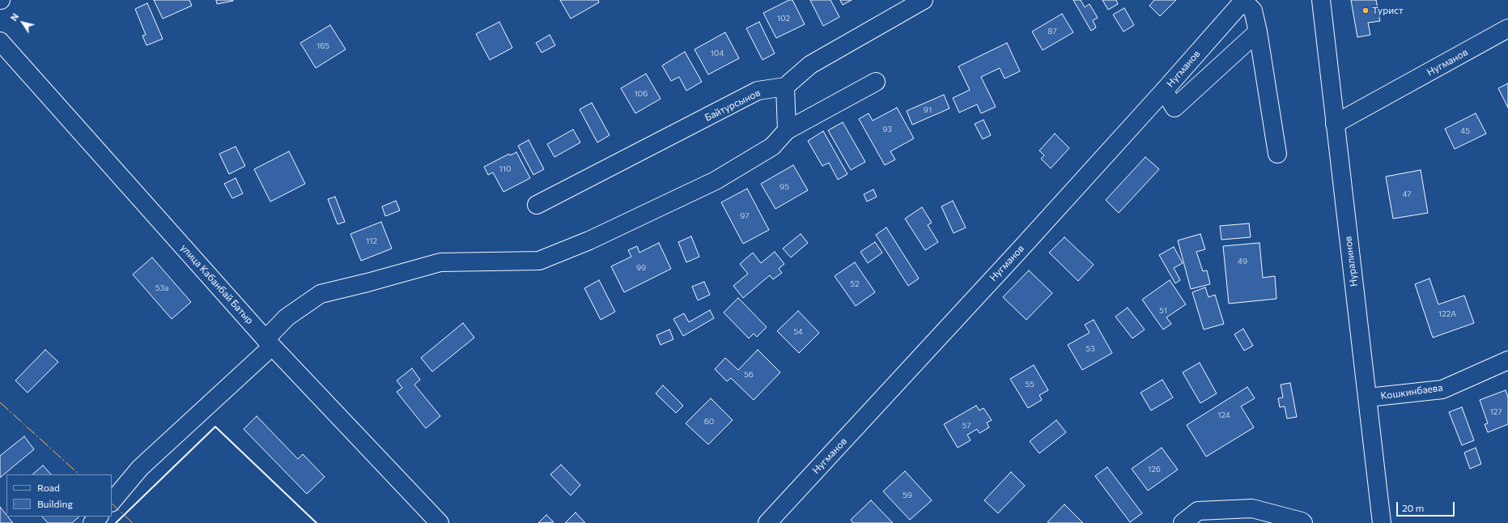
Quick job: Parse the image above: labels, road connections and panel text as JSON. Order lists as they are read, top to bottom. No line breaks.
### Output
{"streets":{"main road":["Нугманов","Байтурсынов","Нуралинов","улица Кабанбай Батыр","Кошкинбаева"]},"crossings":[["Нугманов","Нуралинов"],["Нуралинов","Кошкинбаева"]],"places":["Турист"],"house_numbers":["102","87","165","104","106","91","93","45","110","95","47","97","112","49","99","52","53а","51","122А","54","53","56","55","127","124","60","57","126","59"],"legend":["Road","Building"],"scale_bar":"20 m","north":"top left"}
